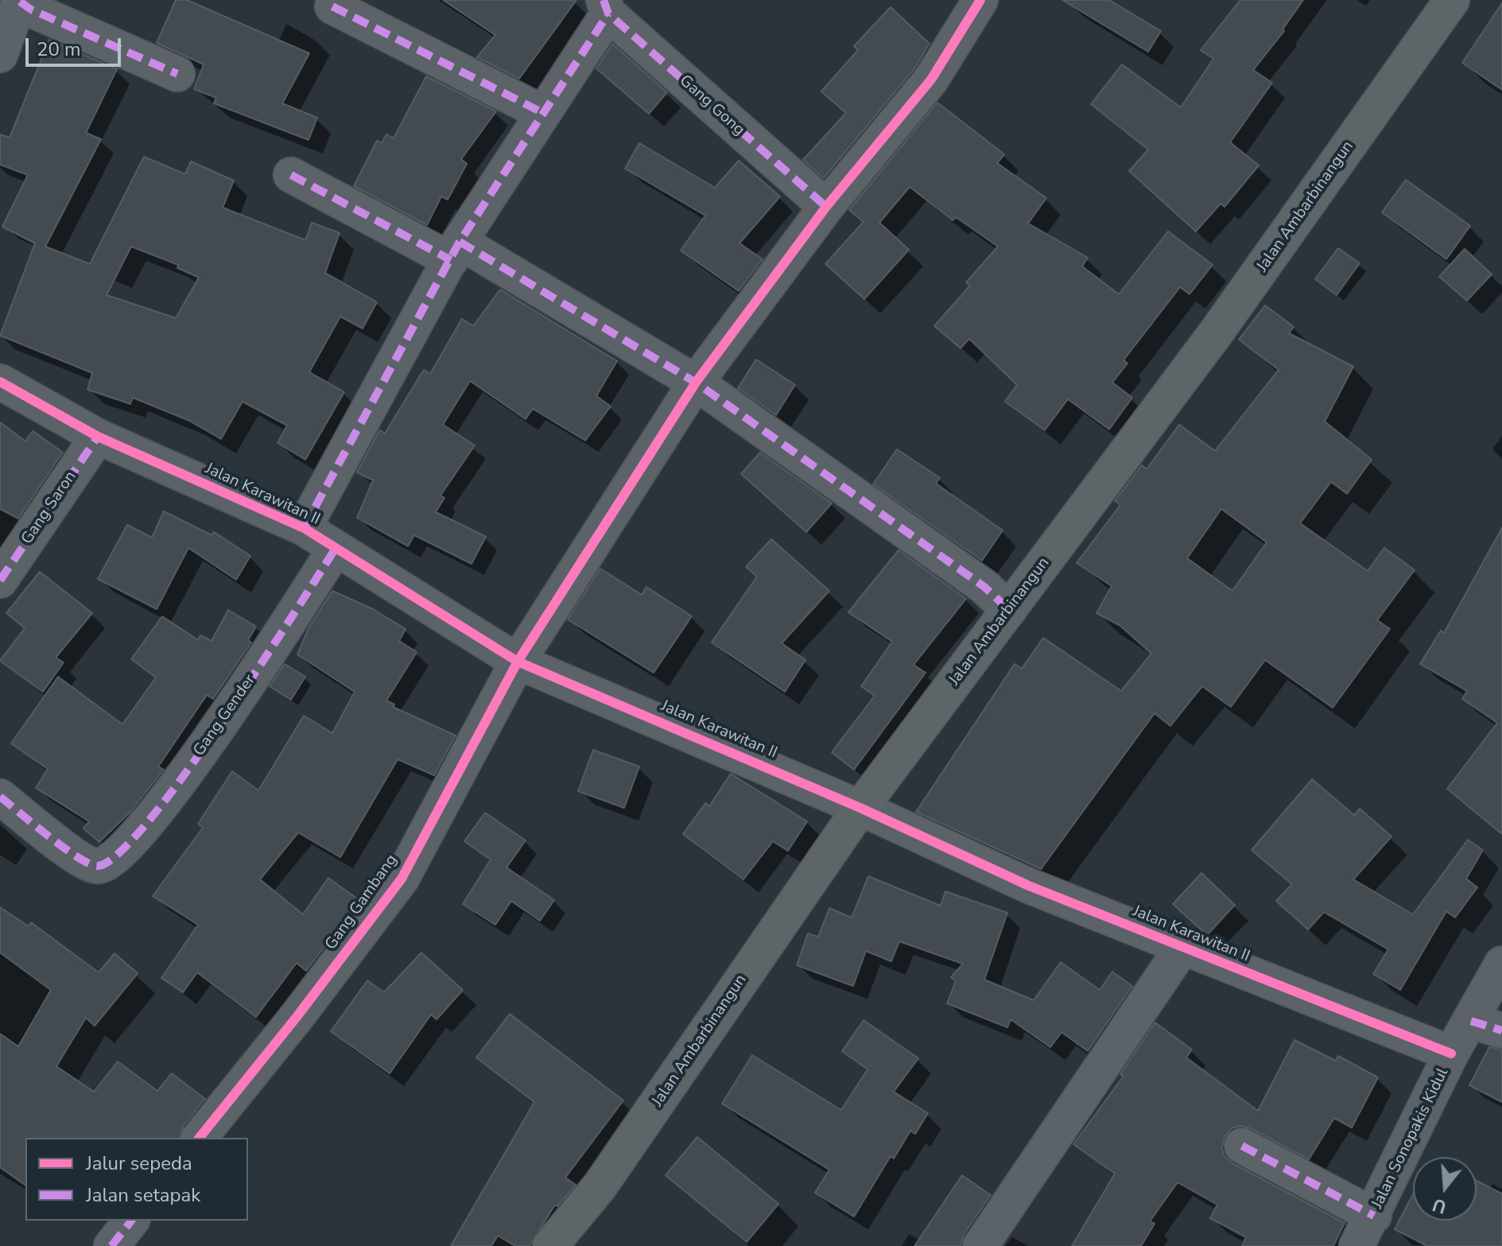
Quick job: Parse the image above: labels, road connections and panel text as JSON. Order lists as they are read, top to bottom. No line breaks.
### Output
{"streets":{"main road":["Jalan Ambarbinangun"],"street":["Gang Gong","Jalan Karawitan II","Gang Saron","Gang Gender","Gang Gambang","Jalan Sonopakis Kidul"]},"crossings":[["Gang Gong","Gang Gambang"],["Jalan Ambarbinangun","Jalan Karawitan II"],["Jalan Karawitan II","Gang Saron"],["Jalan Karawitan II","Gang Gender"],["Jalan Karawitan II","Gang Gambang"],["Jalan Karawitan II","Jalan Sonopakis Kidul"]],"legend":["Jalur sepeda","Jalan setapak"],"scale_bar":"20 m","north":"bottom"}
